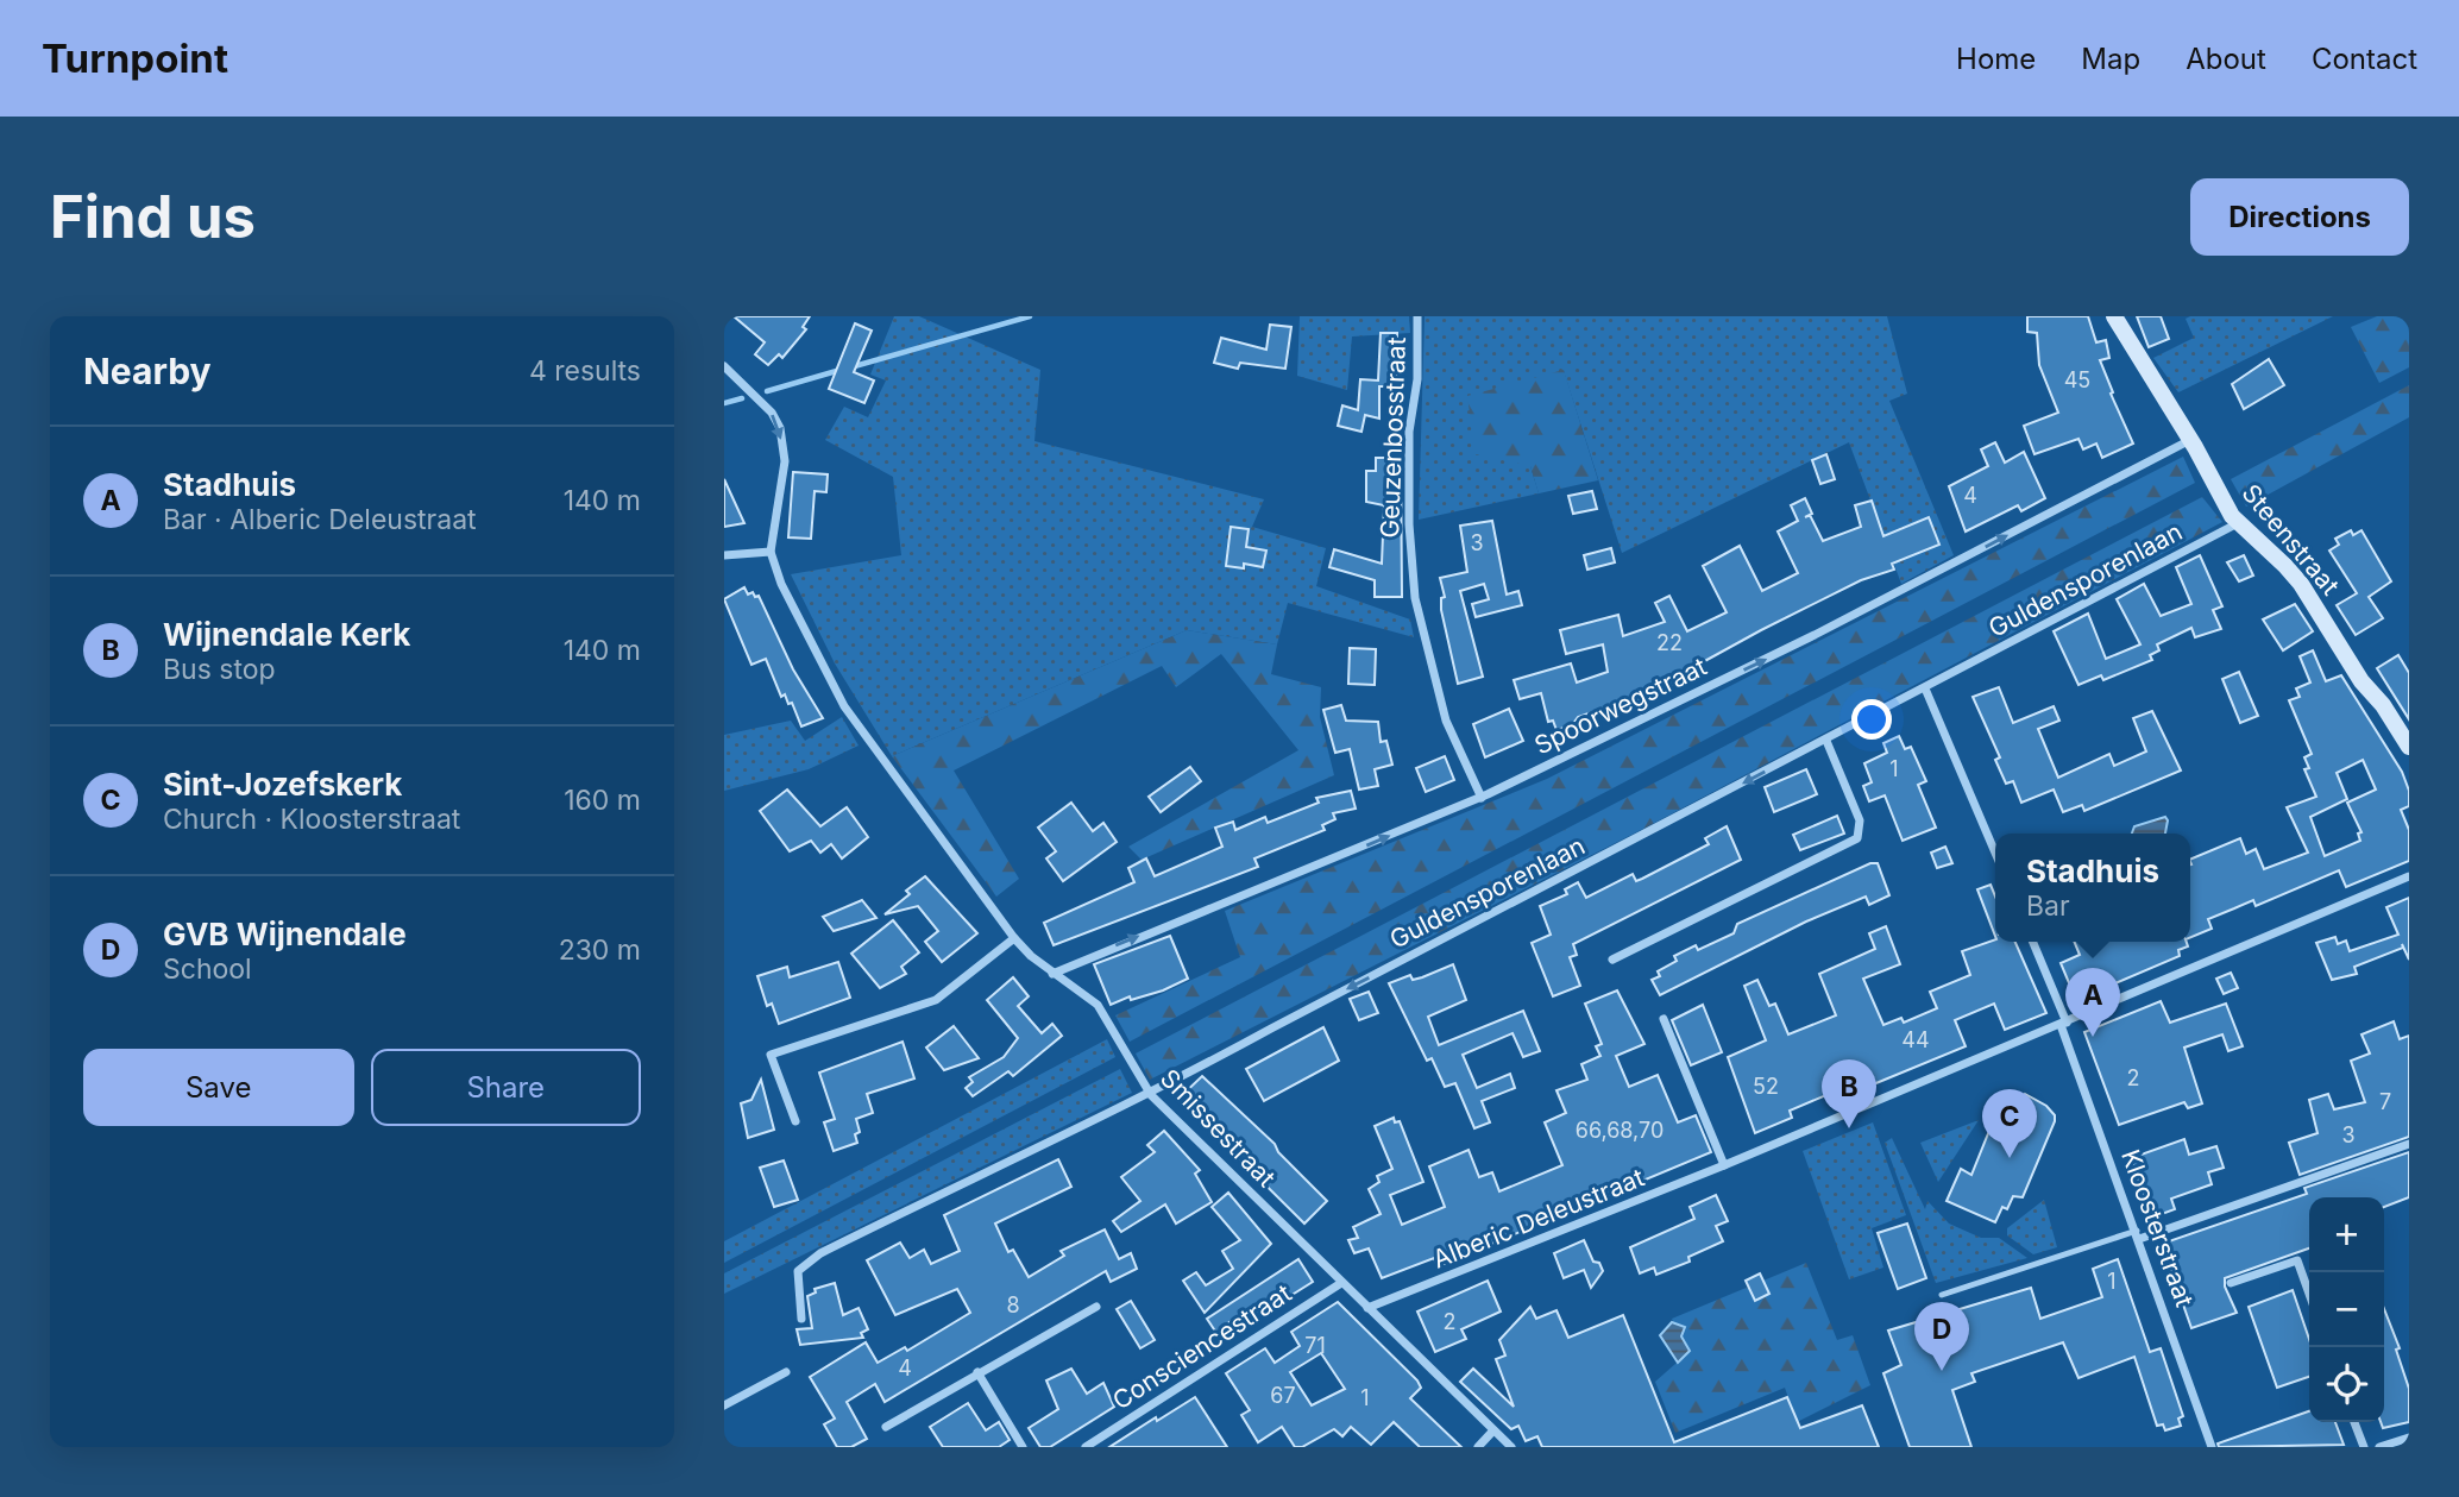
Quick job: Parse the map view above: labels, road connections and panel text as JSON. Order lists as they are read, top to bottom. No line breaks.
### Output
{"streets":{"street":["Geuzenbosstraat","Steenstraat","Guldensporenlaan","Spoorwegstraat","Smissestraat","Alberic Deleustraat","Kloosterstraat","Consciencestraat"]},"crossings":[["Geuzenbosstraat","Spoorwegstraat"],["Steenstraat","Guldensporenlaan"],["Steenstraat","Spoorwegstraat"],["Guldensporenlaan","Smissestraat"],["Spoorwegstraat","Smissestraat"],["Smissestraat","Alberic Deleustraat"],["Smissestraat","Consciencestraat"],["Alberic Deleustraat","Kloosterstraat"]],"one_way":["Guldensporenlaan","Spoorwegstraat"],"house_numbers":["45","4","3","22","1","44","2","52","7","66,68,70","3","1","8","2","71","4","67","1"],"page":{"header":"Turnpoint","nav":["Home","Map","About","Contact"],"buttons":["Directions",["Save","Share"]],"title":"Find us","heading":["Nearby","4 results"],"list":[{"mark":"A","name":"Stadhuis","note":"Bar · Alberic Deleustraat","value":"140 m"},{"mark":"B","name":"Wijnendale Kerk","note":"Bus stop","value":"140 m"},{"mark":"C","name":"Sint-Jozefskerk","note":"Church · Kloosterstraat","value":"160 m"},{"mark":"D","name":"GVB Wijnendale","note":"School","value":"230 m"}],"popup":["Stadhuis","Bar"],"pins":["A","B","C","D"],"map_buttons":["+","−"]}}
